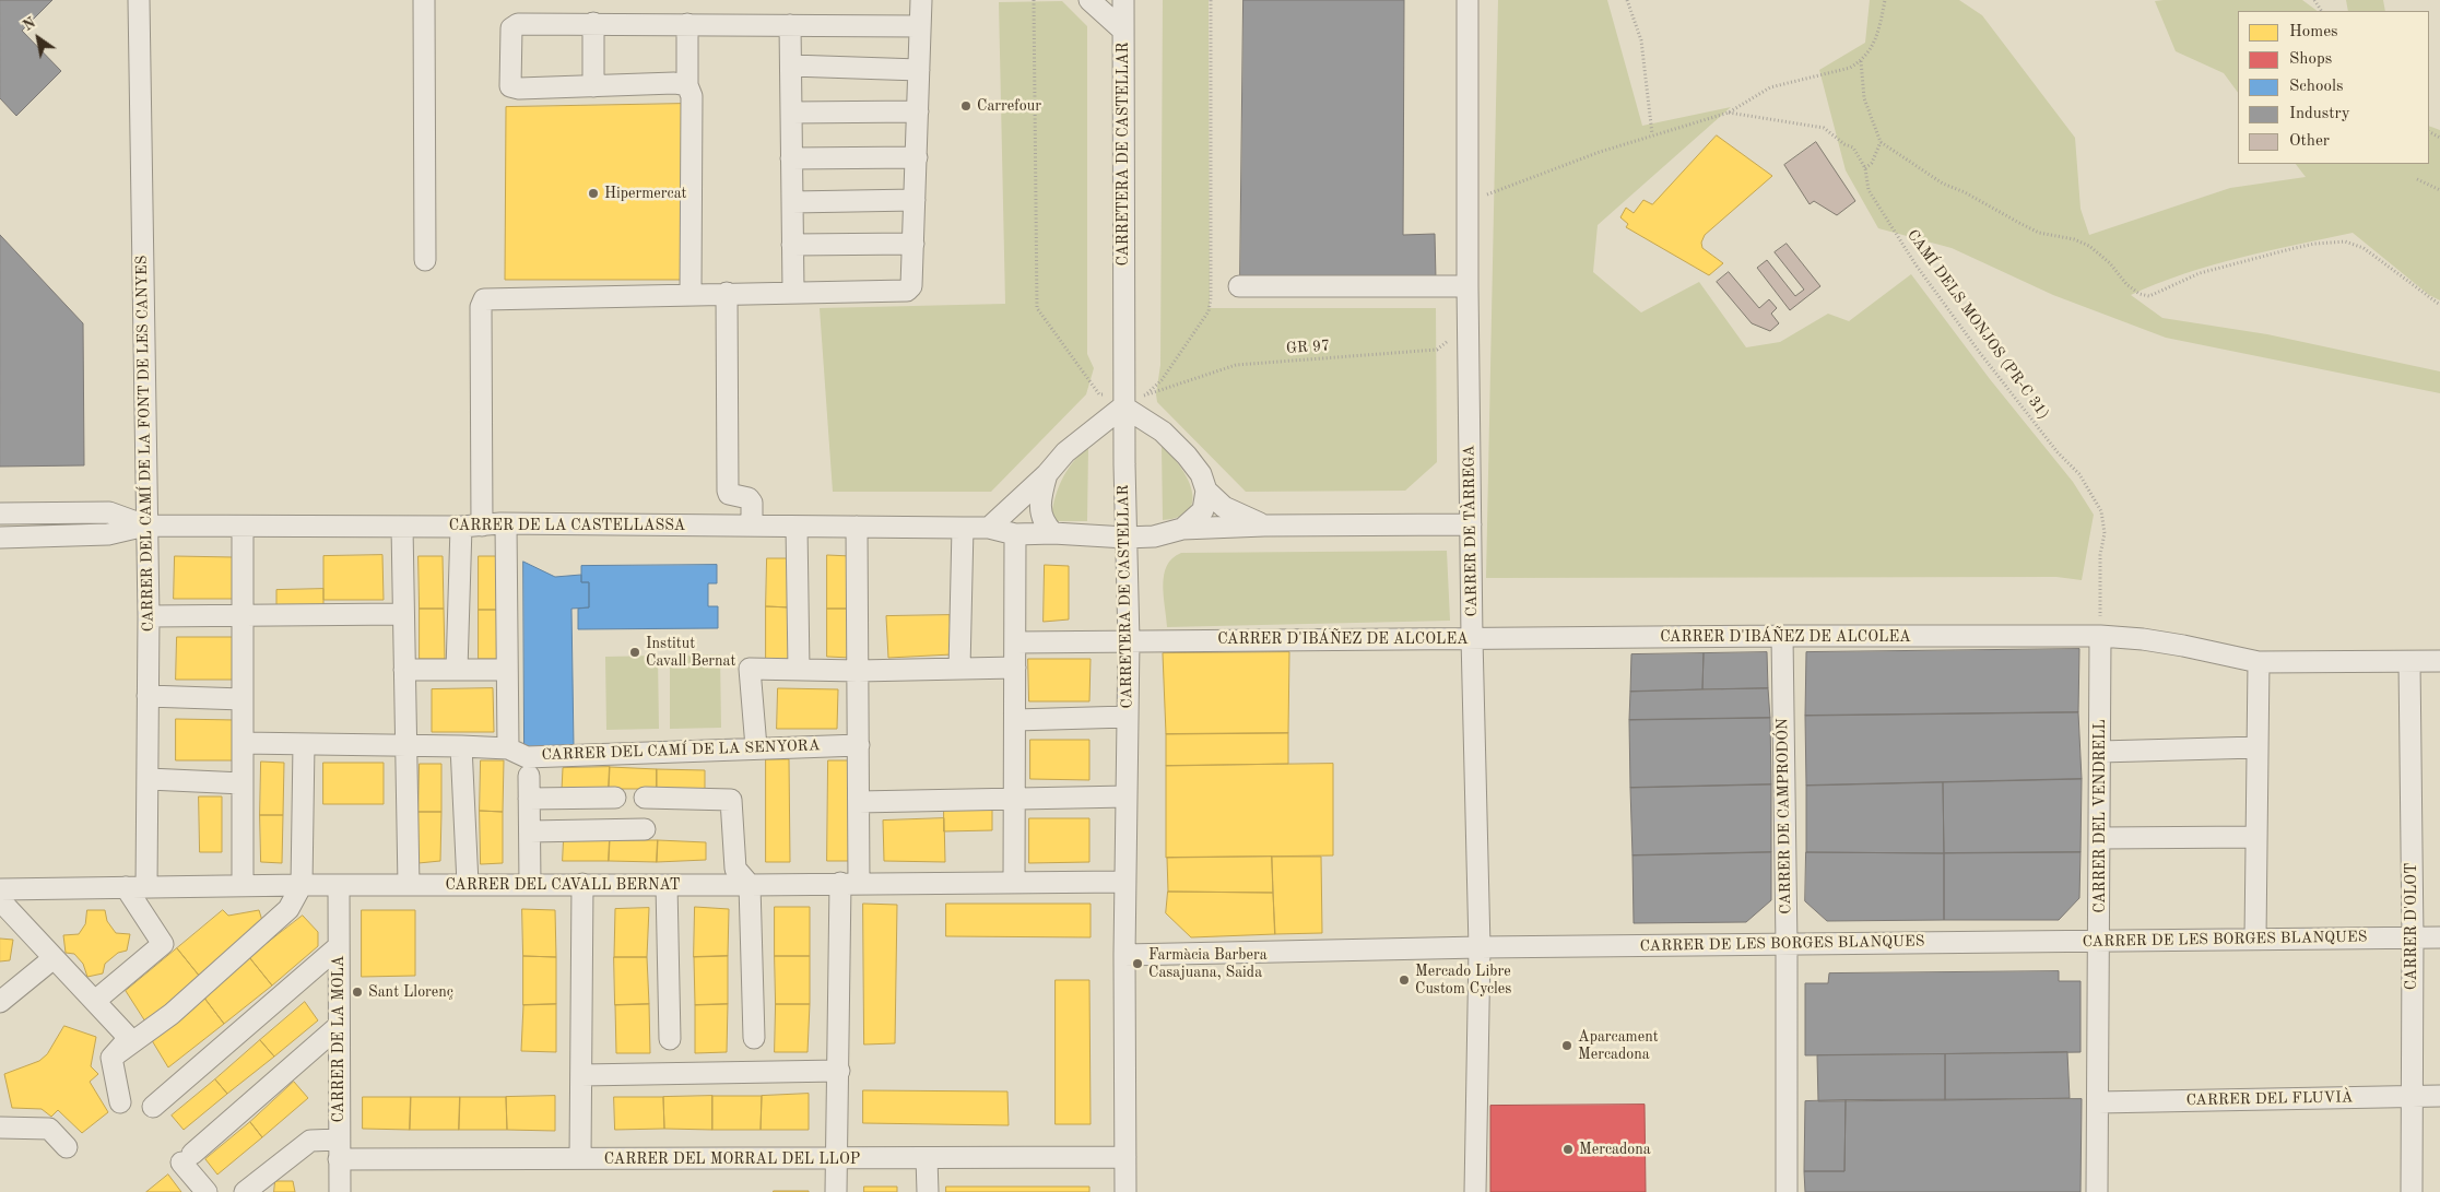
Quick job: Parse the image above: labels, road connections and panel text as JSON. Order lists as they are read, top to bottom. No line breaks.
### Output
{"streets":{"street":["CARRETERA DE CASTELLAR","CARRER DEL CAMÍ DE LA FONT DE LES CANYES","CARRER DE LA CASTELLASSA","CARRER DE TÀRREGA","CARRER D'IBÁÑEZ DE ALCOLEA","CARRER DEL CAMÍ DE LA SENYORA","CARRER DE CAMPRODÓN","CARRER DEL VENDRELL","CARRER DEL CAVALL BERNAT","CARRER D'OLOT","CARRER DE LES BORGES BLANQUES","CARRER DE LA MOLA","CARRER DEL FLUVIÀ","CARRER DEL MORRAL DEL LLOP"],"path":["CAMÍ DELS MONJOS (PR-C 31)","GR 97"]},"crossings":[["CARRETERA DE CASTELLAR","CARRER DE LA CASTELLASSA"],["CARRETERA DE CASTELLAR","CARRER D'IBÁÑEZ DE ALCOLEA"],["CARRETERA DE CASTELLAR","CARRER DEL CAVALL BERNAT"],["CARRETERA DE CASTELLAR","CARRER DE LES BORGES BLANQUES"],["CARRETERA DE CASTELLAR","CARRER DEL MORRAL DEL LLOP"],["CAMÍ DELS MONJOS (PR-C 31)","CARRER D'IBÁÑEZ DE ALCOLEA"],["CAMÍ DELS MONJOS (PR-C 31)","CARRER DEL VENDRELL"],["GR 97","CARRER DE TÀRREGA"],["CARRER DEL CAMÍ DE LA FONT DE LES CANYES","CARRER DE LA CASTELLASSA"],["CARRER DEL CAMÍ DE LA FONT DE LES CANYES","CARRER DEL CAVALL BERNAT"],["CARRER DE TÀRREGA","CARRER D'IBÁÑEZ DE ALCOLEA"],["CARRER DE TÀRREGA","CARRER DE LES BORGES BLANQUES"],["CARRER D'IBÁÑEZ DE ALCOLEA","CARRER DE CAMPRODÓN"],["CARRER D'IBÁÑEZ DE ALCOLEA","CARRER DEL VENDRELL"],["CARRER D'IBÁÑEZ DE ALCOLEA","CARRER D'OLOT"],["CARRER DE CAMPRODÓN","CARRER DE LES BORGES BLANQUES"],["CARRER DEL VENDRELL","CARRER DE LES BORGES BLANQUES"],["CARRER DEL VENDRELL","CARRER DEL FLUVIÀ"],["CARRER DEL CAVALL BERNAT","CARRER DE LA MOLA"],["CARRER D'OLOT","CARRER DE LES BORGES BLANQUES"],["CARRER D'OLOT","CARRER DEL FLUVIÀ"],["CARRER DE LA MOLA","CARRER DEL MORRAL DEL LLOP"]],"places":["Carrefour","Hipermercat","Institut Cavall Bernat","Farmàcia Barbera Casajuana, Saida","Mercado Libre Custom Cycles","Sant Llorenç","Aparcament Mercadona","Mercadona"],"legend":["Homes","Shops","Schools","Industry","Other"],"north":"top left"}
